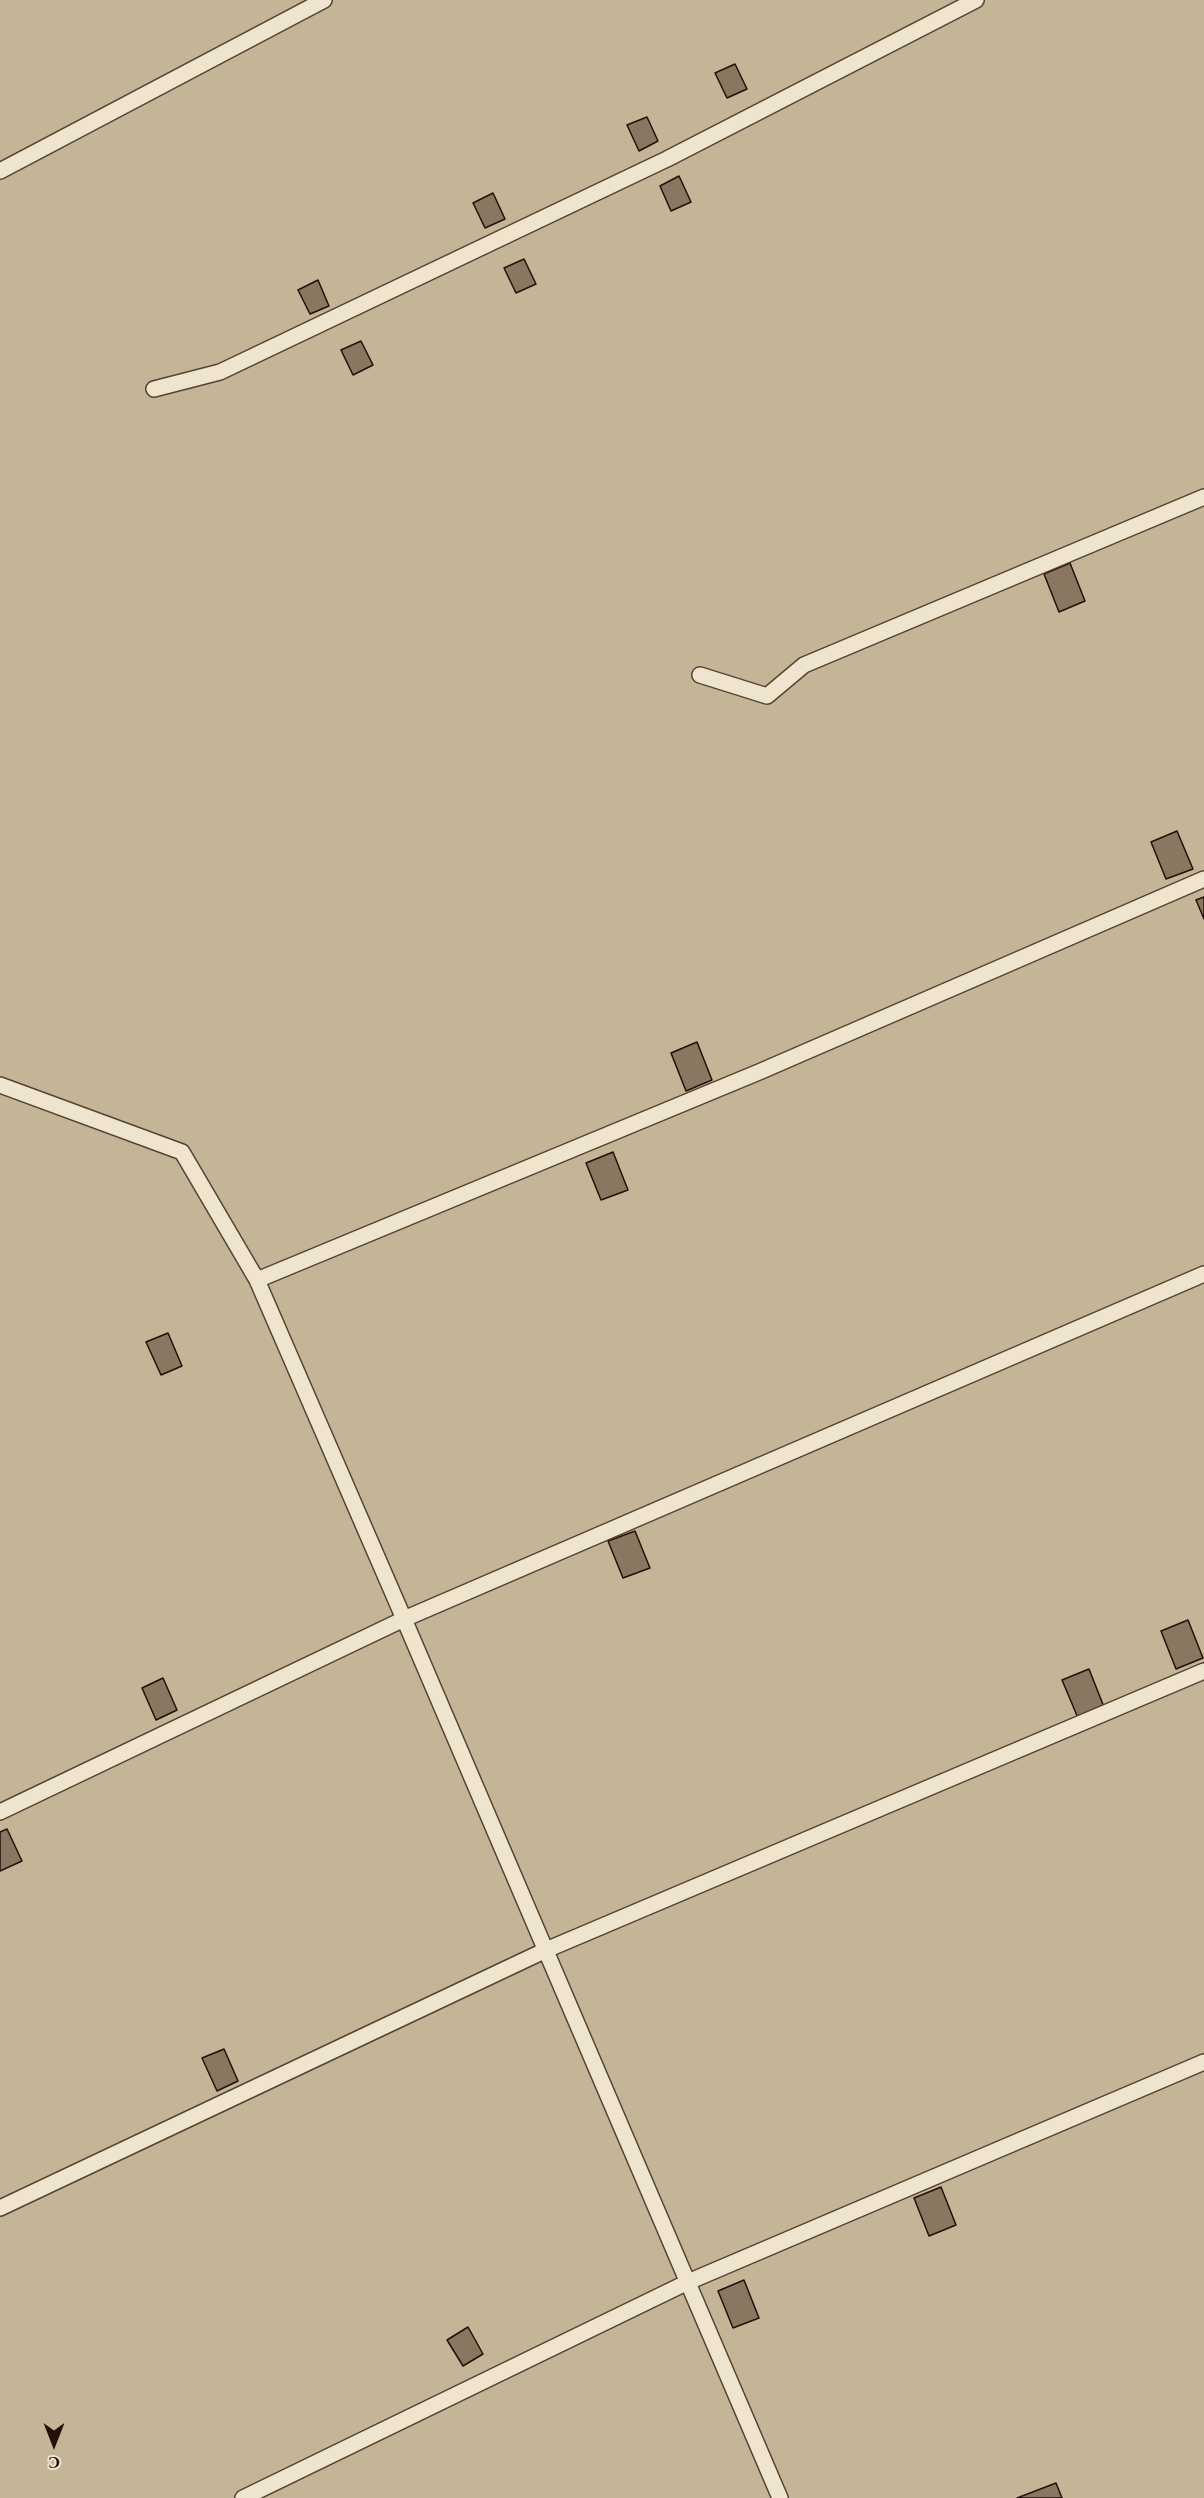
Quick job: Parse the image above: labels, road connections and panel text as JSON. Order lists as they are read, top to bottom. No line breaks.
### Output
{"north":"bottom"}
